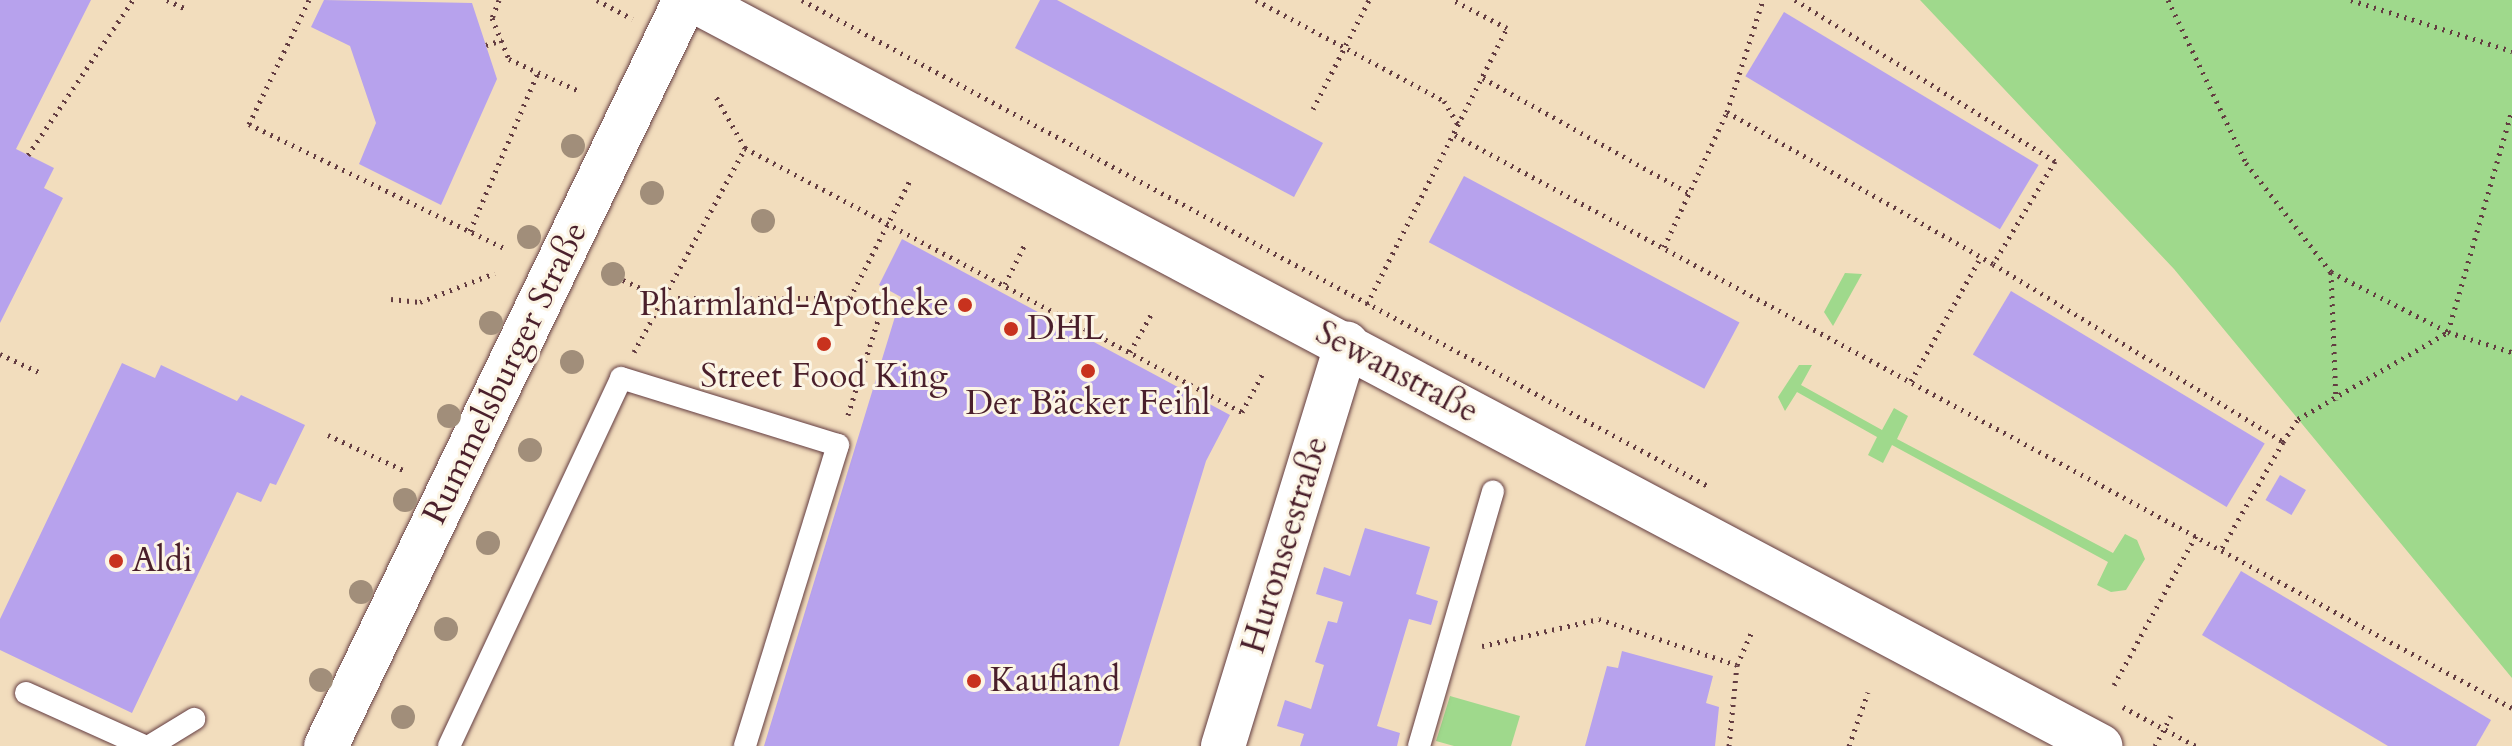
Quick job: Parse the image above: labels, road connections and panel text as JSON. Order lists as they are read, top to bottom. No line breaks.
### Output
{"streets":{"street":["Sewanstraße","Rummelsburger Straße","Huronseestraße"]},"crossings":[["Sewanstraße","Huronseestraße"]],"places":["Pharmland-Apotheke","DHL","Street Food King","Der Bäcker Feihl","Aldi","Kaufland"]}
